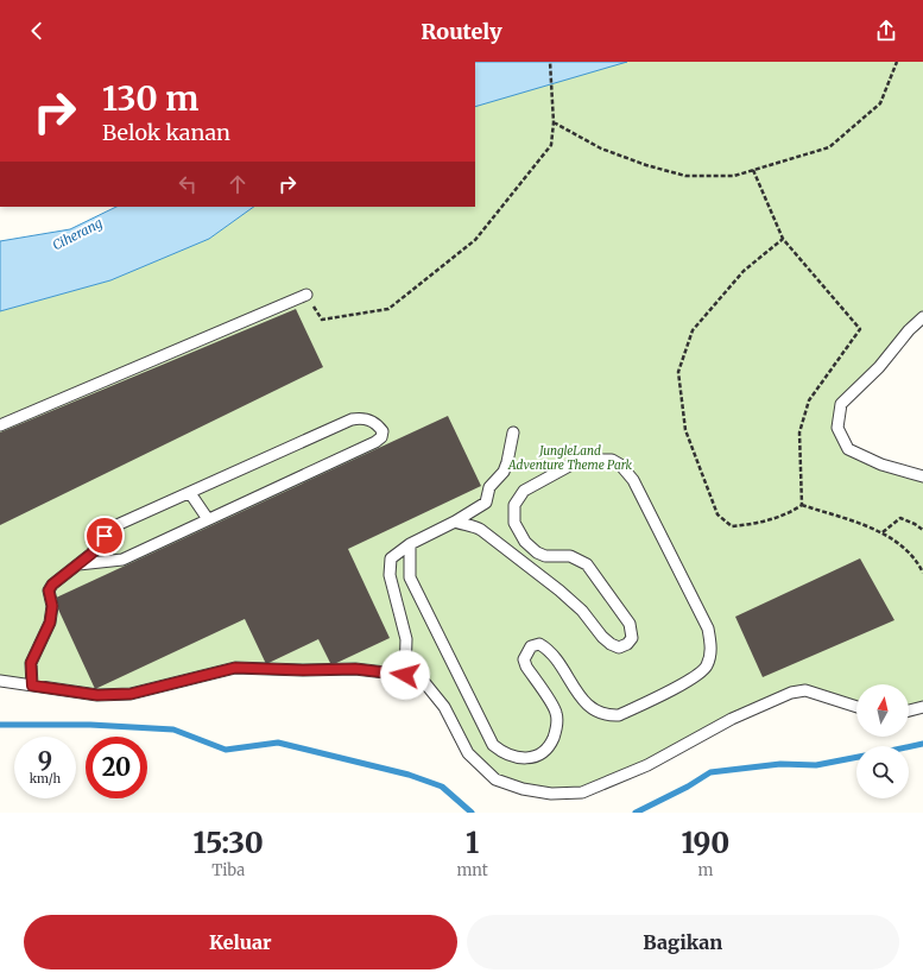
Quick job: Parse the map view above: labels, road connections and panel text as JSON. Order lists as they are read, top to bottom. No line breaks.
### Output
{"water":["Ciherang"],"parks":["JungleLand Adventure Theme Park"],"north":"top","page":{"header":"Routely","turn":["130 m","Belok kanan"],"speed":"9 km/h","limit":"20","eta":["15:30","Tiba","1","mnt","190","m"],"buttons":["Keluar","Bagikan"]}}
